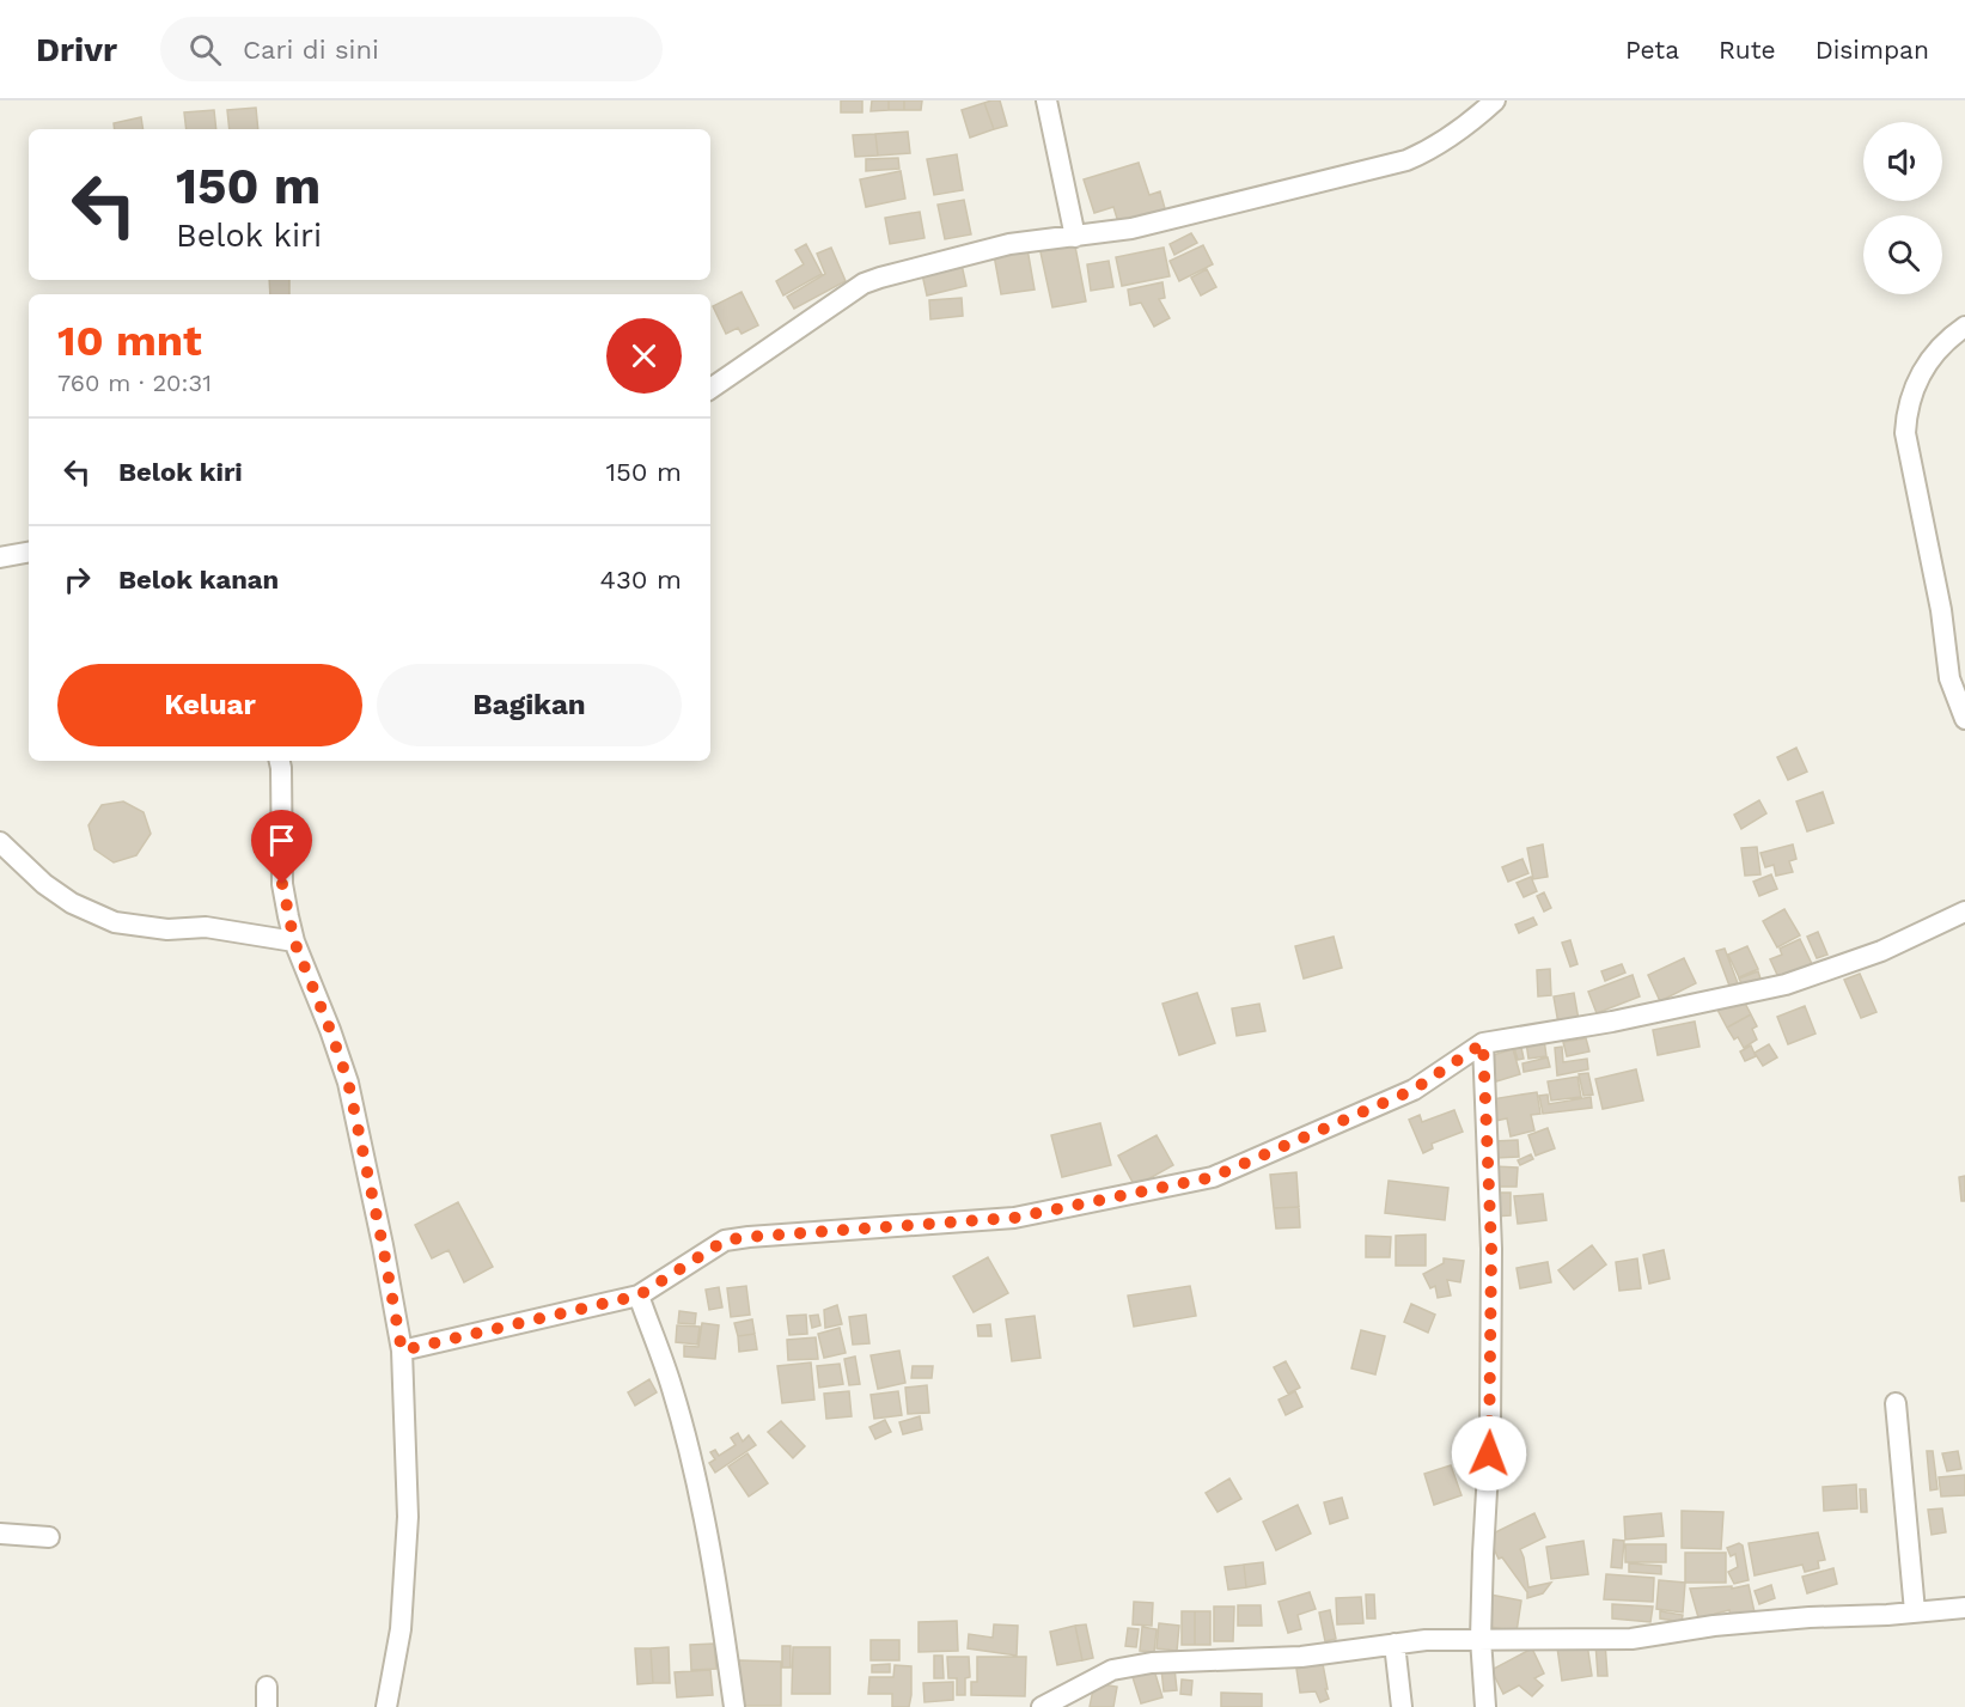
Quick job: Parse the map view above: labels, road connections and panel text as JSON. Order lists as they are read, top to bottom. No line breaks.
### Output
{"page":{"header":"Drivr","search":"Cari di sini","nav":["Peta","Rute","Disimpan"],"turn":["150 m","Belok kiri"],"heading":["10 mnt","760 m · 20:31"],"list":[{"name":"Belok kiri","value":"150 m"},{"name":"Belok kanan","value":"430 m"}],"buttons":["Keluar","Bagikan"]}}
